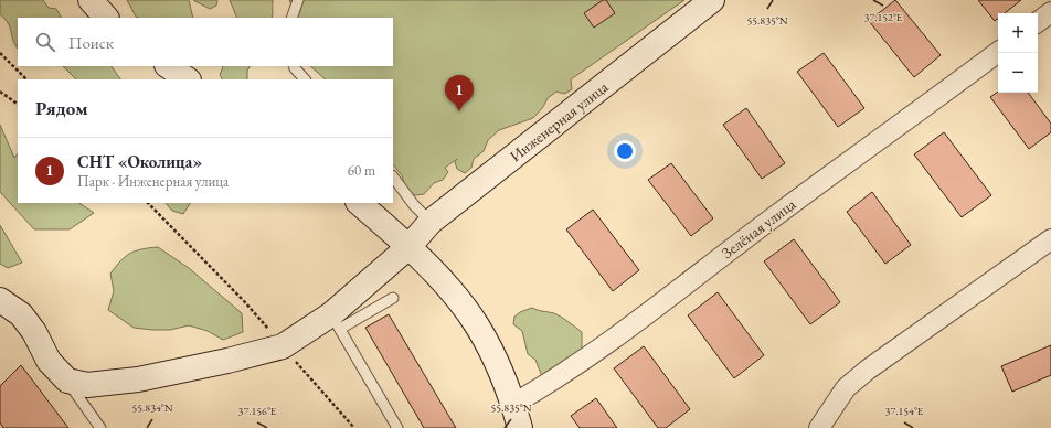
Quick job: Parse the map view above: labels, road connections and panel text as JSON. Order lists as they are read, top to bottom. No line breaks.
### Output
{"streets":{"street":["Инженерная улица","Зелёная улица"]},"page":{"map_buttons":["+","−"],"search":"Поиск","pins":"1","heading":"Рядом","list":[{"mark":"1","name":"СНТ «Околица»","note":"Парк · Инженерная улица","value":"60 m"}]},"coordinates":["37.152°E","55.835°N","55.834°N","37.156°E","37.154°E"]}
